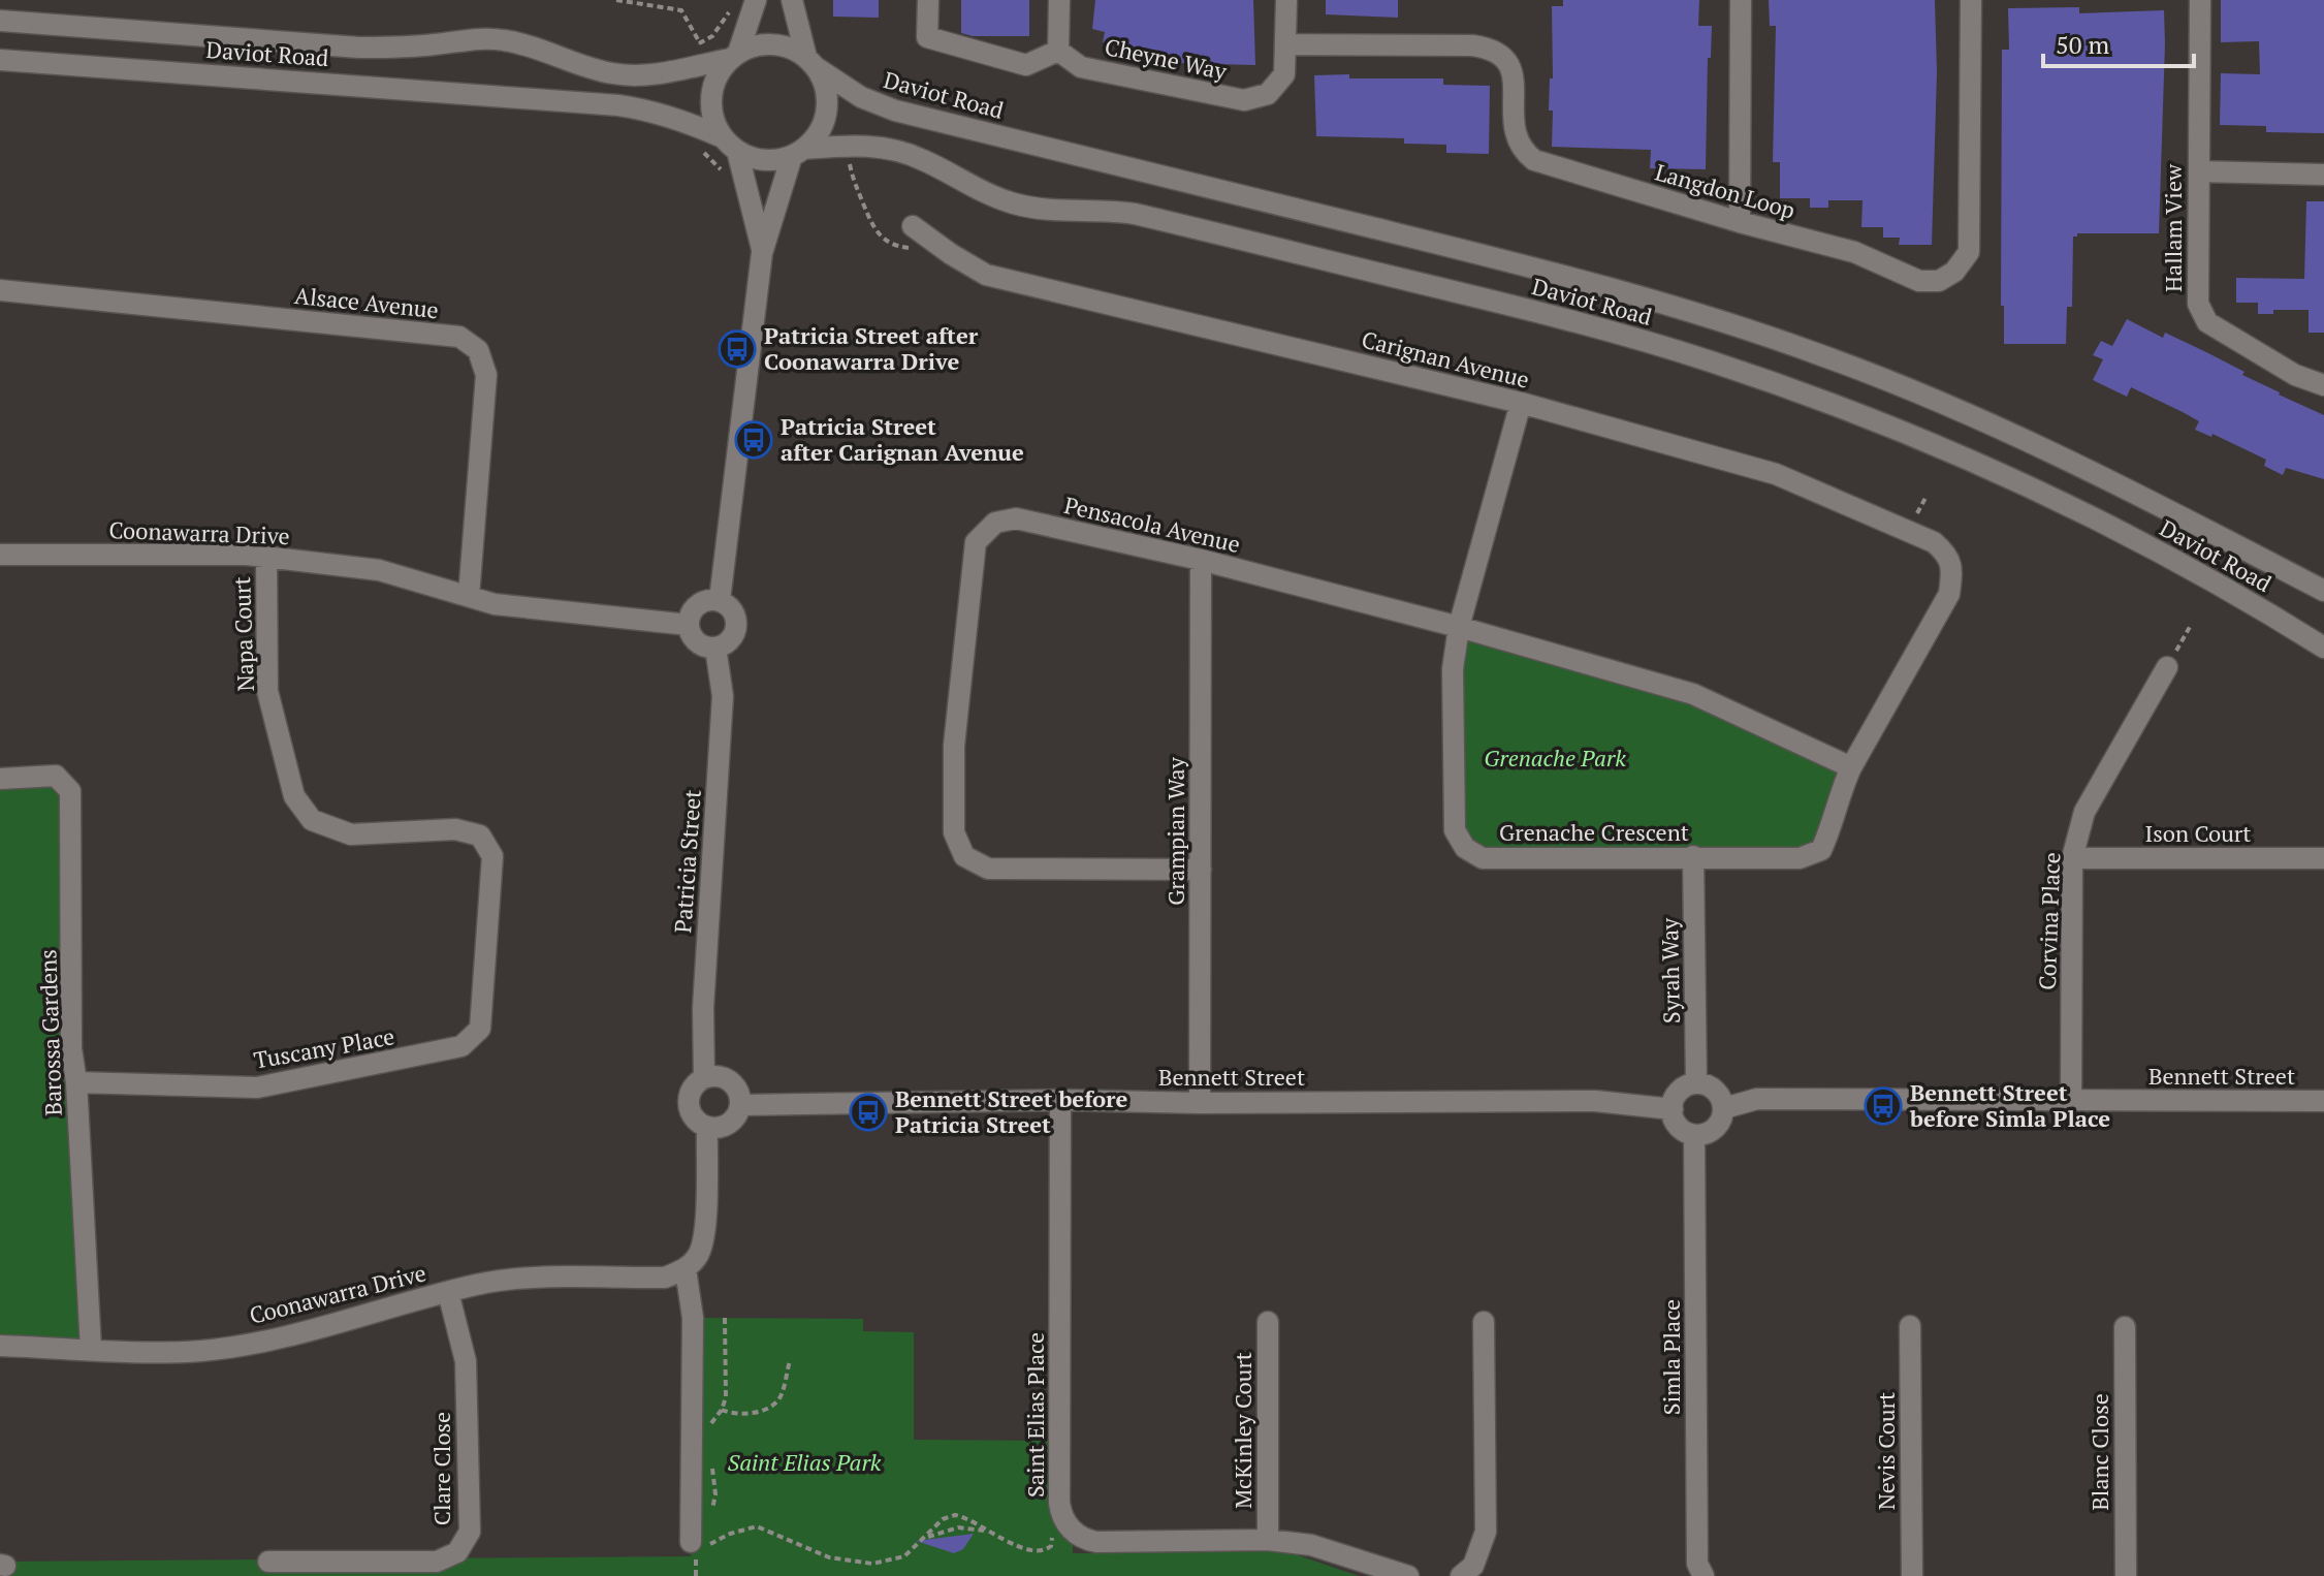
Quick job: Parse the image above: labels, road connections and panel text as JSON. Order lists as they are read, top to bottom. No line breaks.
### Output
{"streets":{"street":["Daviot Road","Cheyne Way","Langdon Loop","Hallam View","Alsace Avenue","Carignan Avenue","Pensacola Avenue","Coonawarra Drive","Napa Court","Grampian Way","Grenache Crescent","Ison Court","Patricia Street","Corvina Place","Syrah Way","Barossa Gardens","Tuscany Place","Bennett Street","Simla Place","Saint Elias Place","McKinley Court","Nevis Court","Blanc Close","Clare Close"]},"crossings":[["Cheyne Way","Langdon Loop"],["Alsace Avenue","Coonawarra Drive"],["Carignan Avenue","Grenache Crescent"],["Pensacola Avenue","Grampian Way"],["Pensacola Avenue","Grenache Crescent"],["Coonawarra Drive","Napa Court"],["Coonawarra Drive","Patricia Street"],["Coonawarra Drive","Barossa Gardens"],["Coonawarra Drive","Clare Close"],["Napa Court","Tuscany Place"],["Grampian Way","Bennett Street"],["Grenache Crescent","Syrah Way"],["Ison Court","Corvina Place"],["Patricia Street","Bennett Street"],["Corvina Place","Bennett Street"],["Syrah Way","Bennett Street"],["Syrah Way","Simla Place"],["Barossa Gardens","Tuscany Place"],["Bennett Street","Simla Place"],["Bennett Street","Saint Elias Place"],["Saint Elias Place","McKinley Court"]],"parks":["Grenache Park","Saint Elias Park"],"places":{"bus stop":["Patricia Street after Coonawarra Drive","Patricia Street after Carignan Avenue","Bennett Street before Simla Place","Bennett Street before Patricia Street"]},"scale_bar":"50 m"}
